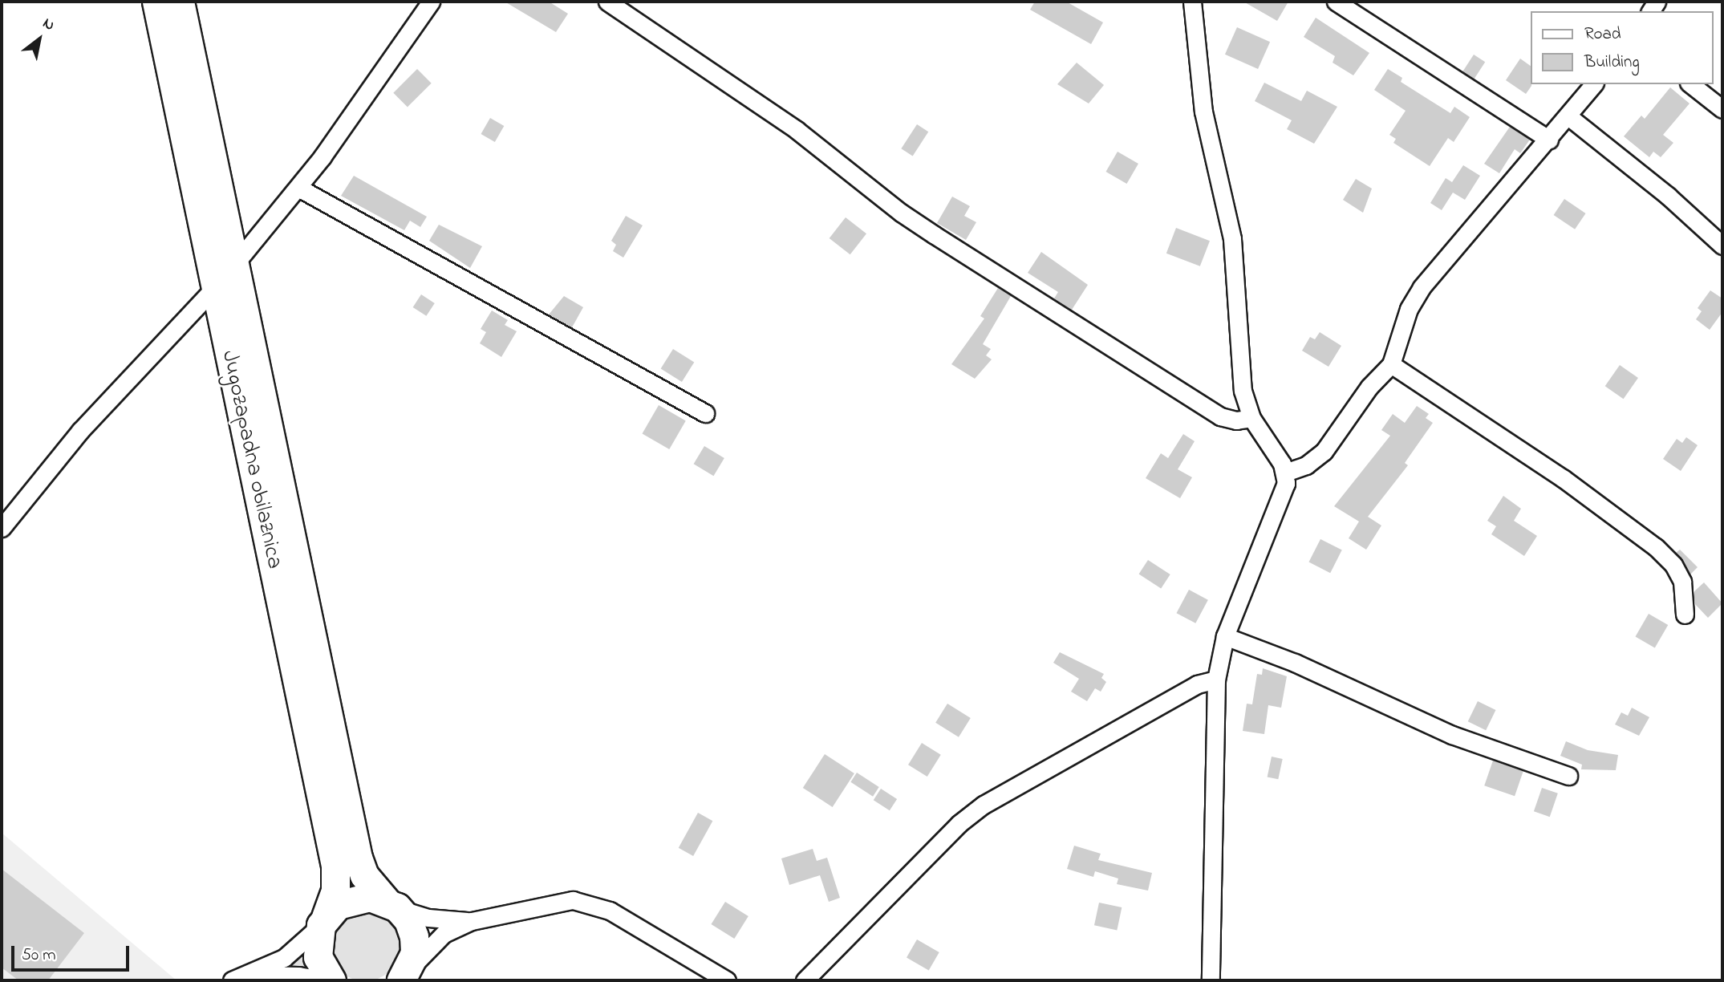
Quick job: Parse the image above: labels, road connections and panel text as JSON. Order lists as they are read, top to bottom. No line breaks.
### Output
{"streets":{"main road":["Jugozapadna obilaznica"]},"legend":["Road","Building"],"scale_bar":"50 m","north":"top right"}
